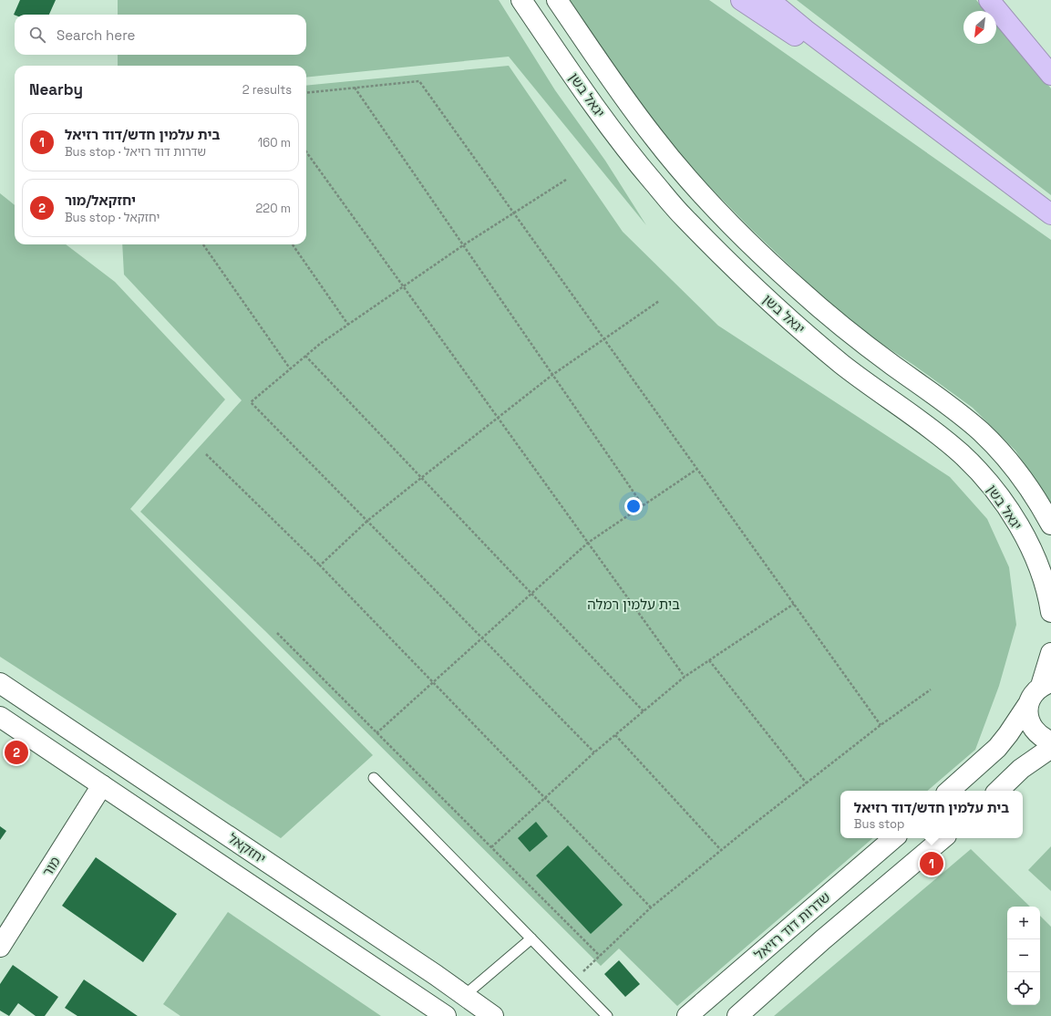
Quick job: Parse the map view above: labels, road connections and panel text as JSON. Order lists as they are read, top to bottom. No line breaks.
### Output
{"streets":{"main road":["יגאל בשן","יחזקאל","מור","שדרות דוד רזיאל"]},"crossings":[["יחזקאל","מור"]],"parks":["בית עלמין רמלה"],"north":"bottom left","page":{"search":"Search here","heading":["Nearby","2 results"],"list":[{"mark":"1","name":"בית עלמין חדש/דוד רזיאל","note":"Bus stop · שדרות דוד רזיאל","value":"160 m"},{"mark":"2","name":"יחזקאל/מור","note":"Bus stop · יחזקאל","value":"220 m"}],"pins":["2","1"],"popup":["בית עלמין חדש/דוד רזיאל","Bus stop"],"map_buttons":["+","−"]}}
